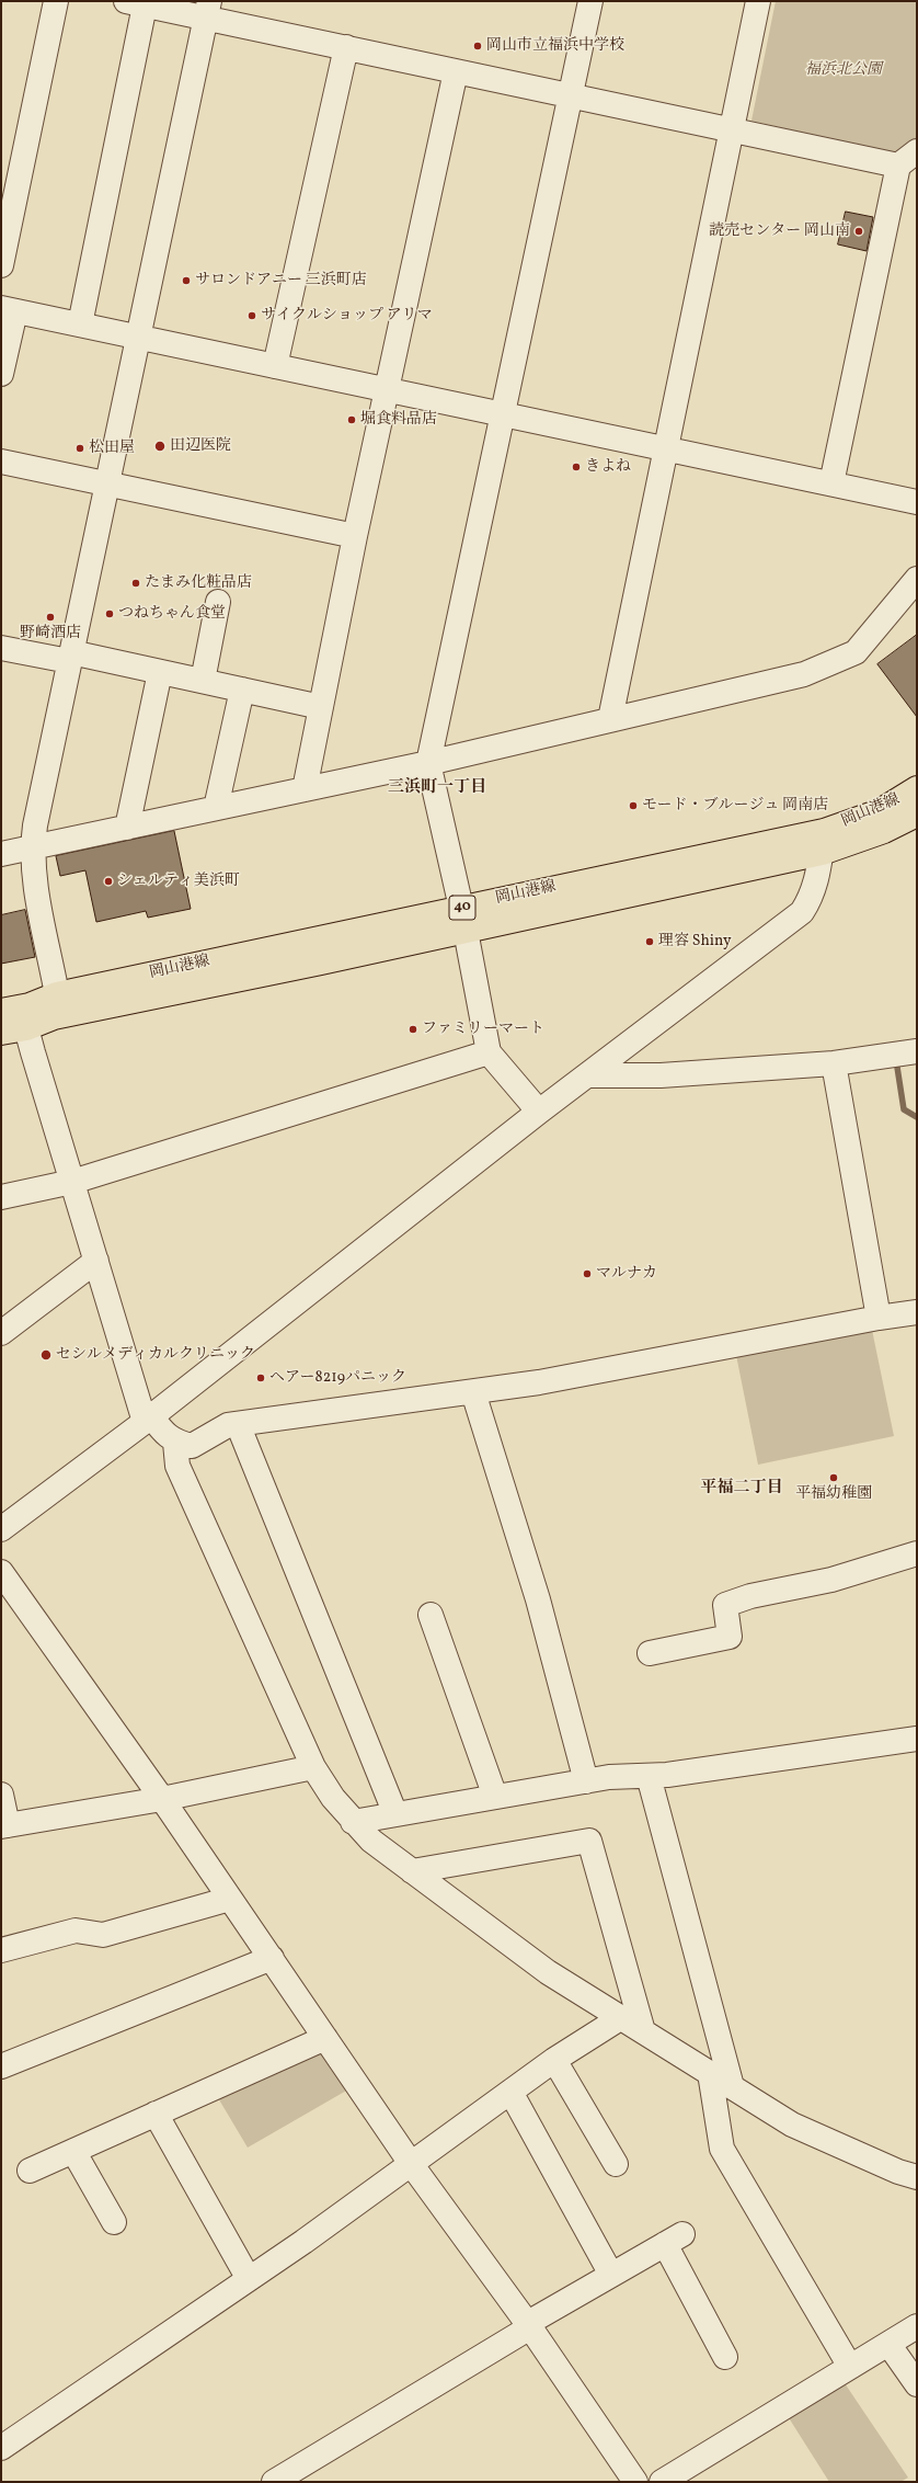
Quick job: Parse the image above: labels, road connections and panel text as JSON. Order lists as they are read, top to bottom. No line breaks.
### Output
{"streets":{"main road":["岡山港線","40"]},"districts":["三浜町一丁目","平福二丁目"],"parks":["福浜北公園"],"places":["岡山市立福浜中学校","読売センター 岡山南","サロンドアニー 三浜町店","サイクルショップ アリマ","堀食料品店","田辺医院","松田屋","きよね","たまみ化粧品店","つねちゃん食堂","野崎酒店","モード・ブルージュ 岡南店","シェルティ美浜町","理容 Shiny","ファミリーマート","マルナカ","セシルメディカルクリニック","ヘアー8219パニック","平福幼稚園"]}
